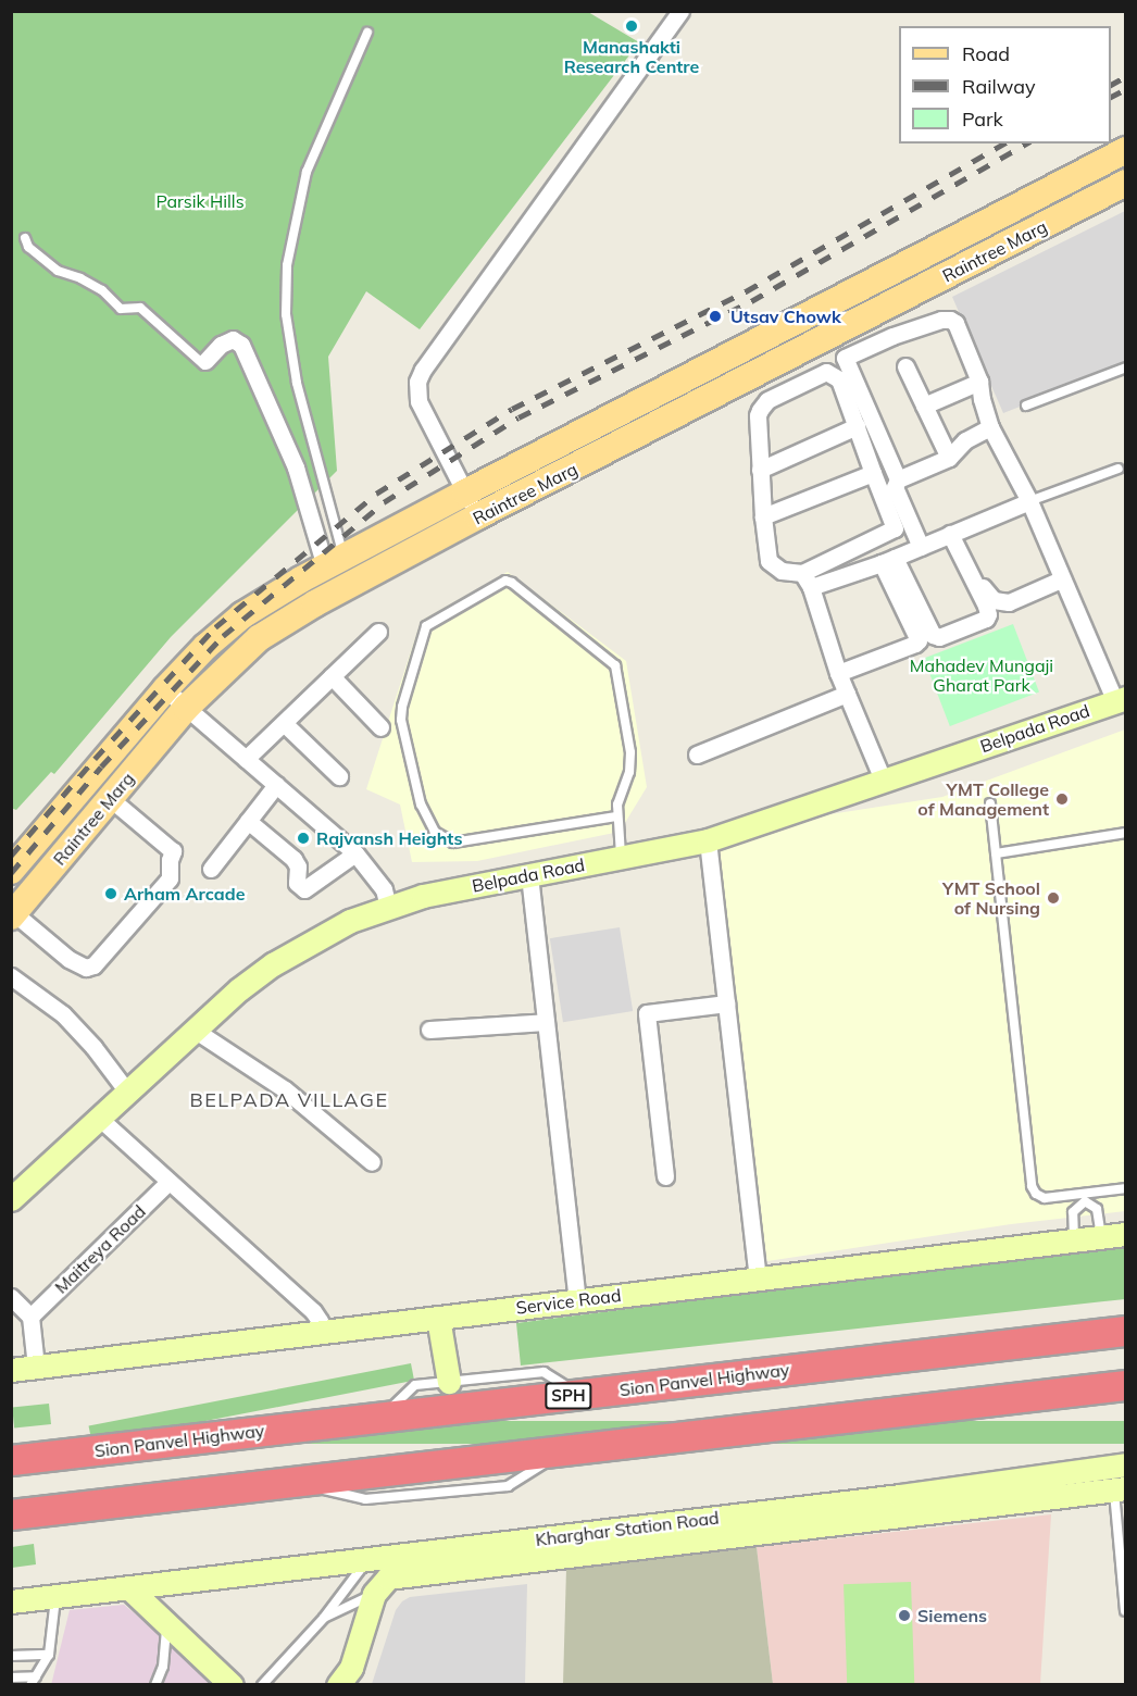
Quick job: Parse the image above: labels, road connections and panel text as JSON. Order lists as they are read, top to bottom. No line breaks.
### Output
{"streets":{"highway":["Sion Panvel Highway","SPH"],"main road":["Raintree Marg"],"street":["Belpada Road","Maitreya Road","Service Road","Kharghar Station Road"]},"districts":["BELPADA VILLAGE"],"parks":["Parsik Hills","Mahadev Mungaji Gharat Park"],"places":["Manashakti Research Centre","Utsav Chowk","YMT College of Management","Rajvansh Heights","Arham Arcade","YMT School of Nursing","Siemens"],"legend":["Road","Railway","Park"]}
